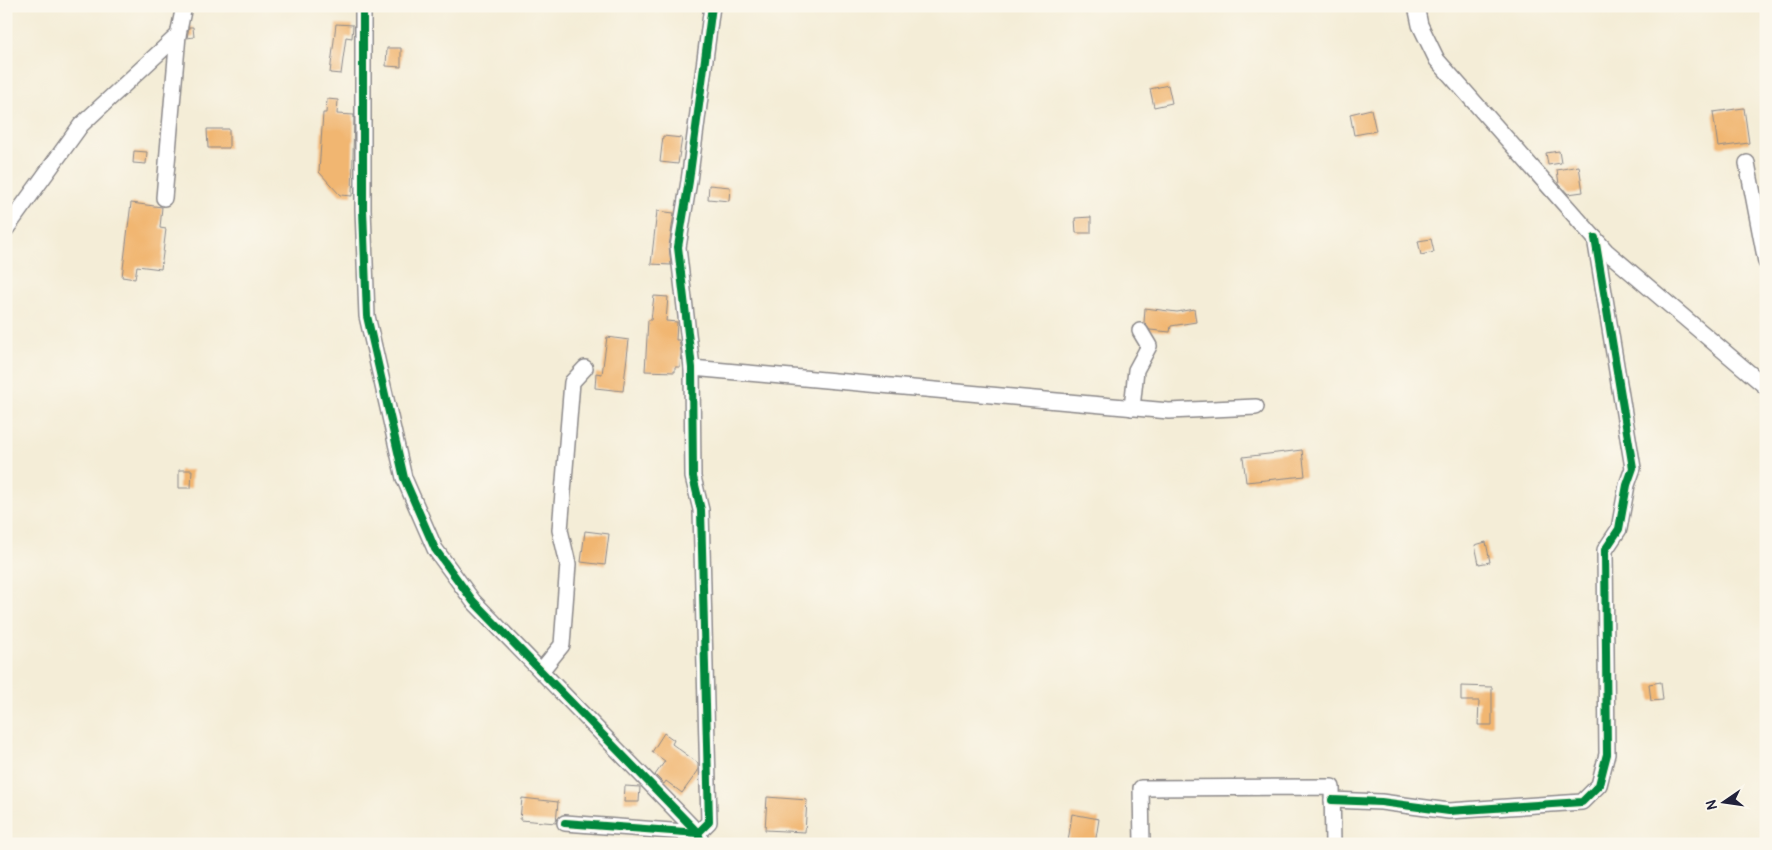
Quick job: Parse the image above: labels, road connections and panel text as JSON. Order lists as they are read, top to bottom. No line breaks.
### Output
{"north":"left"}
